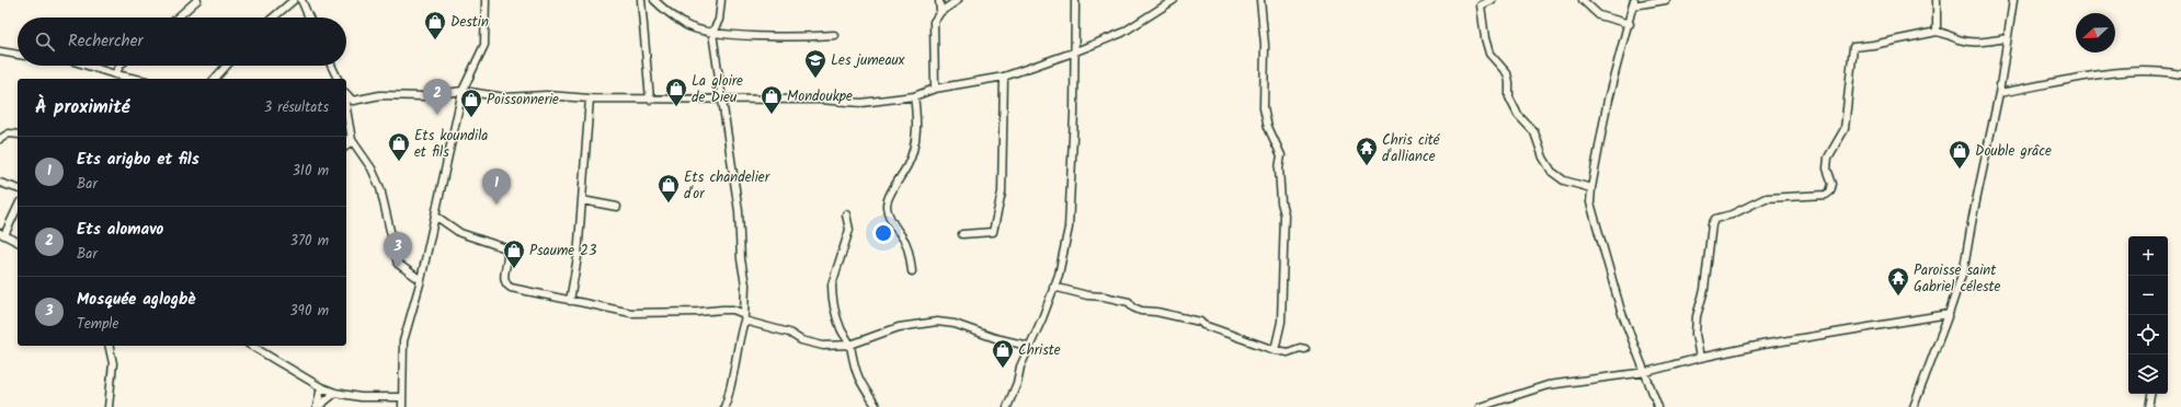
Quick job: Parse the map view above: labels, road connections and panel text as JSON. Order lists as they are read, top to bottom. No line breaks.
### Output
{"places":{"shop":["Destin","La gloire de Dieu","Mondoukpe","Poissonnerie","Ets koundila et fils","Double grâce","Ets chandelier d'or","Psaume 23","Christe"],"school or university":["Les jumeaux"],"temple":["Chris cité d'alliance","Paroisse saint Gabriel céleste"]},"north":"bottom left","page":{"search":"Rechercher","pins":["2","1","3"],"heading":["À proximité","3 résultats"],"list":[{"mark":"1","name":"Ets arigbo et fils","note":"Bar","value":"310 m"},{"mark":"2","name":"Ets alomavo","note":"Bar","value":"370 m"},{"mark":"3","name":"Mosquée aglogbè","note":"Temple","value":"390 m"}],"map_buttons":["+","−"]}}
